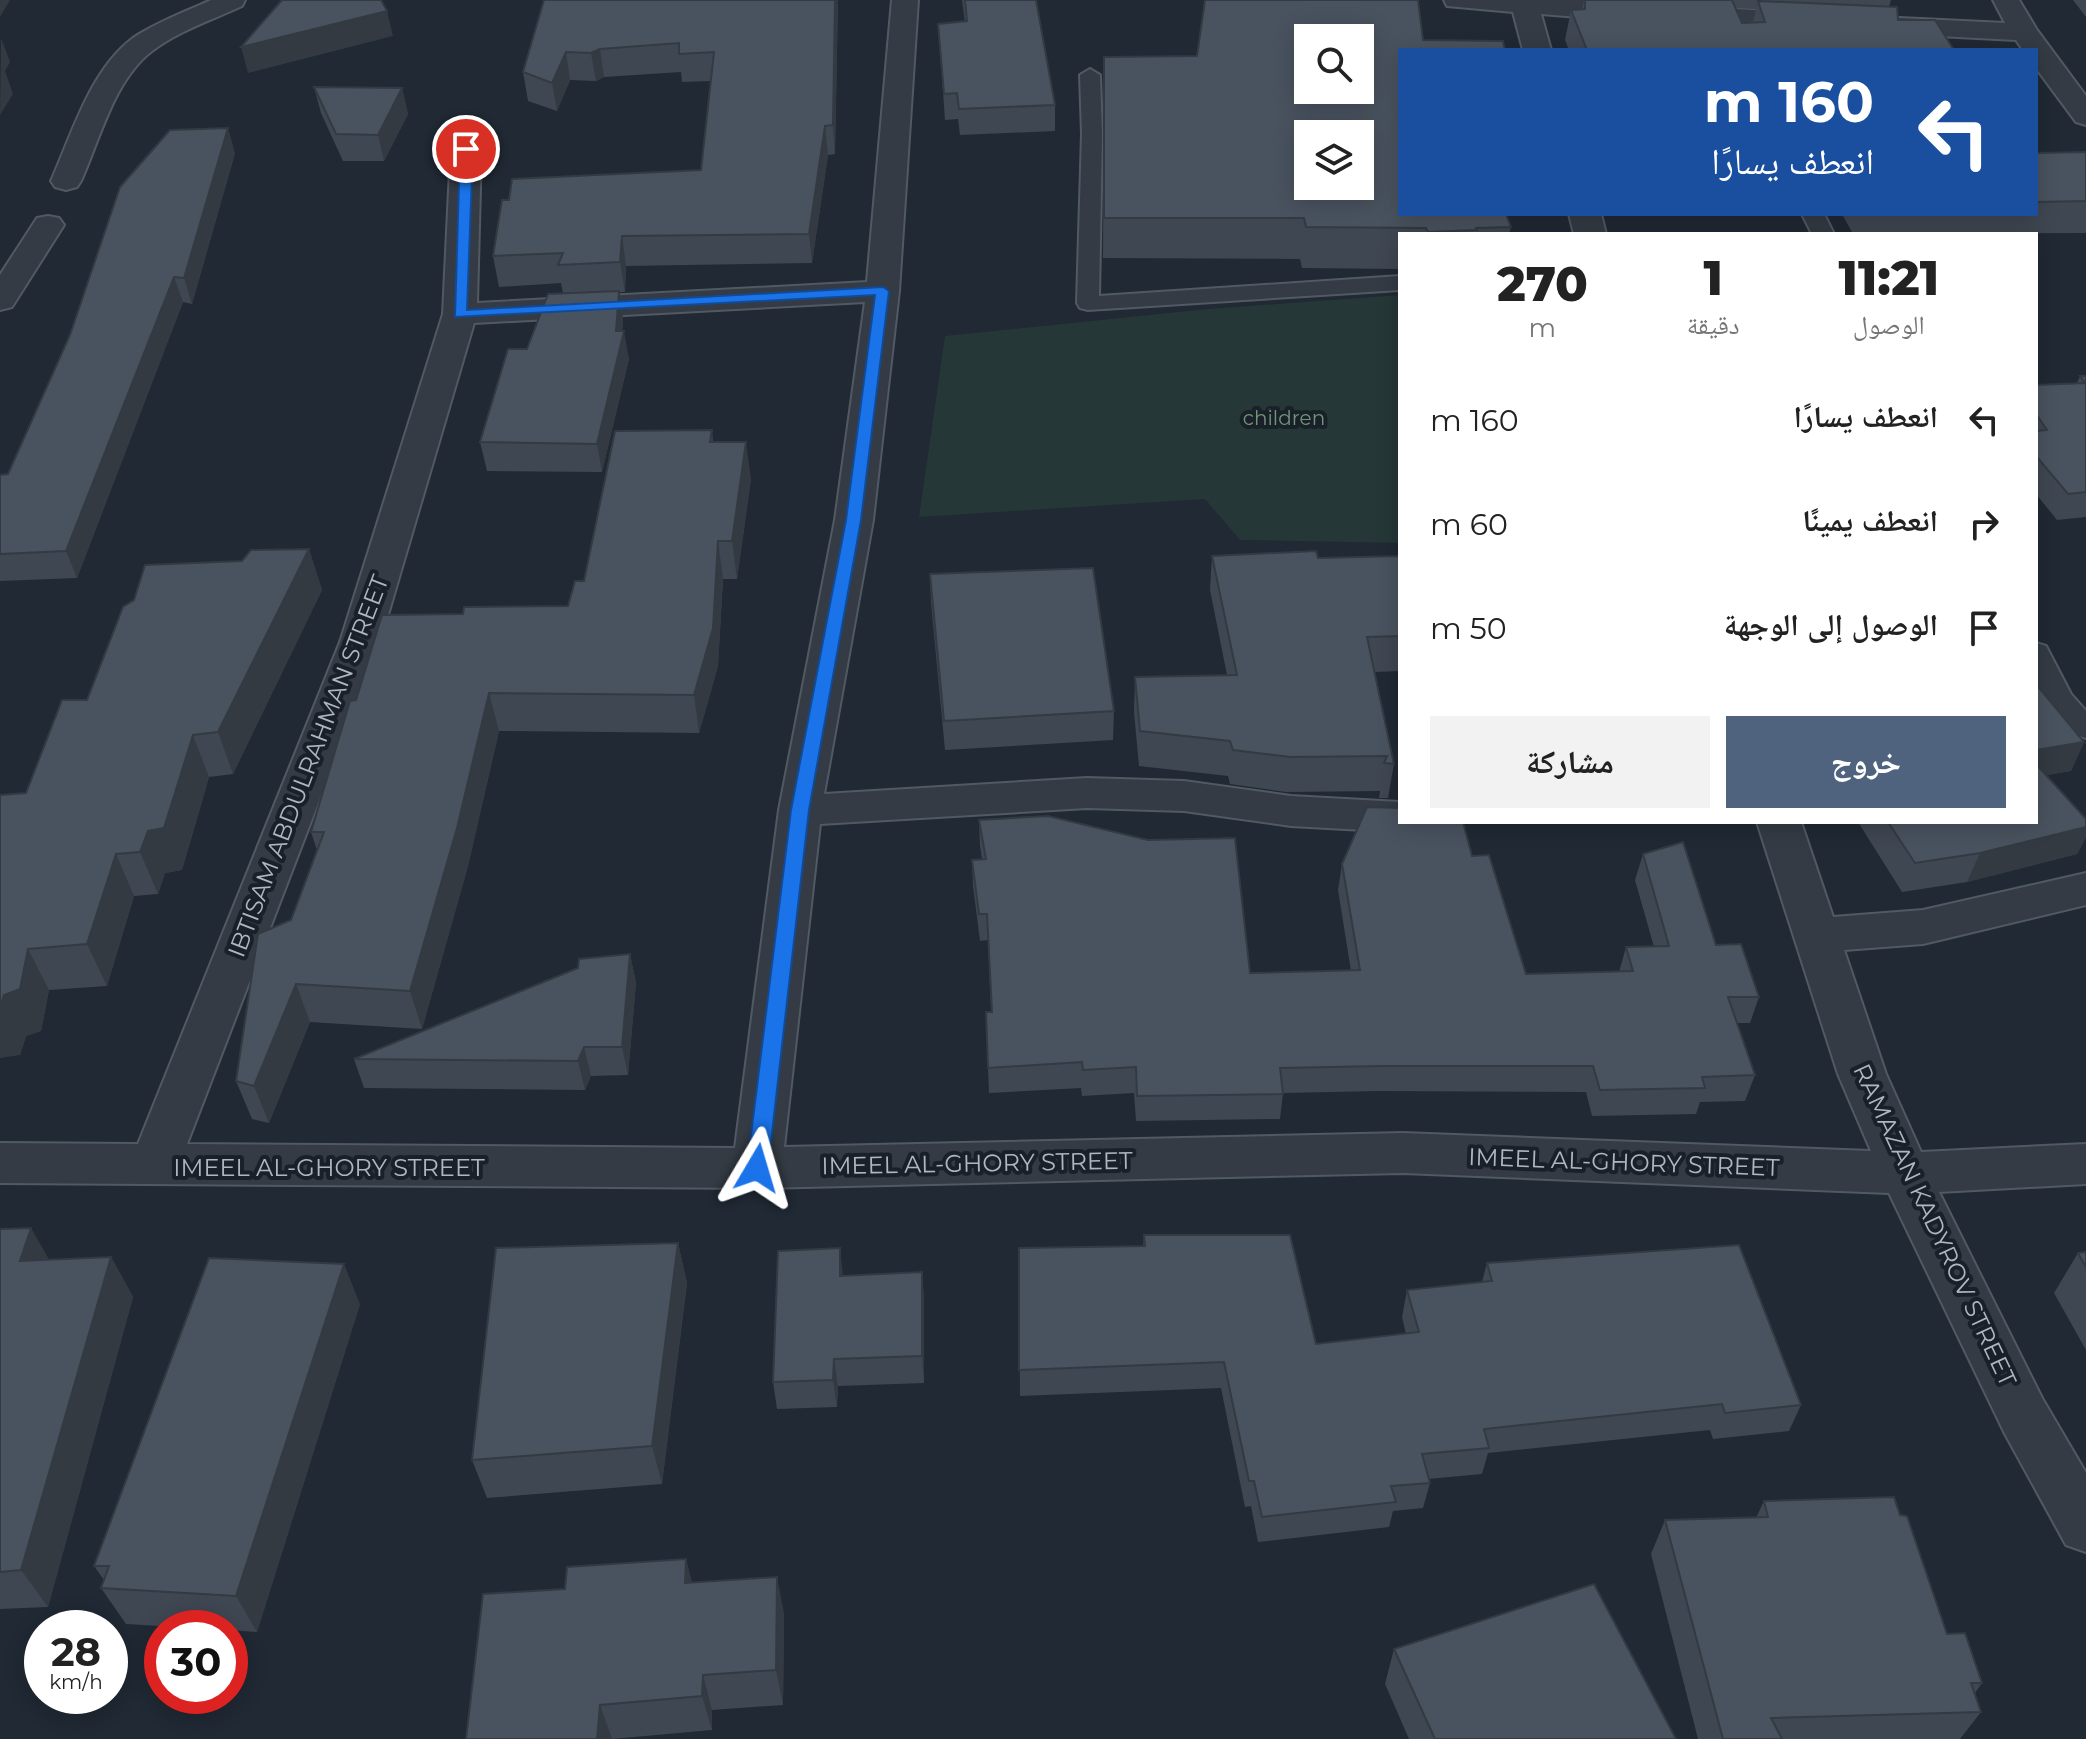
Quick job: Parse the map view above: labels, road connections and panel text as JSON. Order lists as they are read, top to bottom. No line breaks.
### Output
{"streets":{"street":["IBTISAM ABDULRAHMAN STREET","IMEEL AL-GHORY STREET","RAMAZAN KADYROV STREET"]},"crossings":[["IBTISAM ABDULRAHMAN STREET","IMEEL AL-GHORY STREET"],["IMEEL AL-GHORY STREET","RAMAZAN KADYROV STREET"]],"parks":["children"],"page":{"turn":["160 m","انعطف يسارًا"],"eta":["11:21","الوصول","1","دقيقة","270","m"],"list":[{"name":"انعطف يسارًا","value":"160 m"},{"name":"انعطف يمينًا","value":"60 m"},{"name":"الوصول إلى الوجهة","value":"50 m"}],"buttons":["خروج","مشاركة"],"speed":"28 km/h","limit":"30"}}
